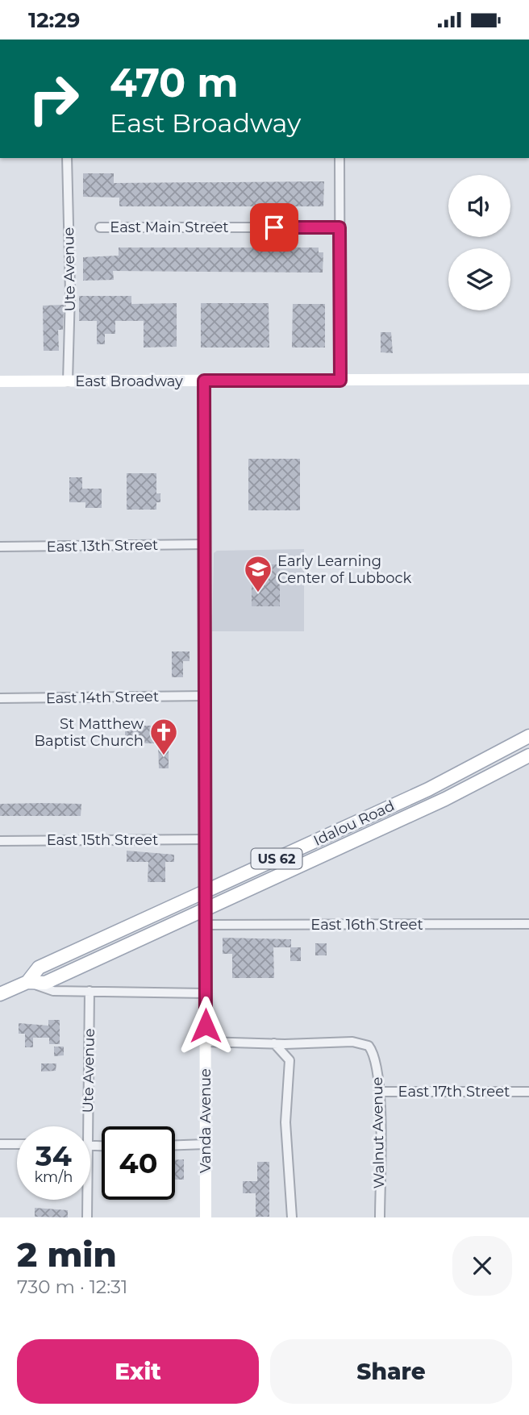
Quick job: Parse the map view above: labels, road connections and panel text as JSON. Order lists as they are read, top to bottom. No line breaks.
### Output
{"streets":{"main road":["Idalou Road","US 62"],"street":["East Main Street","Ute Avenue","East Broadway","East 13th Street","East 14th Street","East 15th Street","East 16th Street","East 17th Street","Vanda Avenue","Walnut Avenue"]},"crossings":[["Ute Avenue","East Broadway"],["East Broadway","Vanda Avenue"],["East 13th Street","Vanda Avenue"],["East 14th Street","Vanda Avenue"],["Idalou Road","Vanda Avenue"],["East 15th Street","Vanda Avenue"],["East 16th Street","Vanda Avenue"],["East 17th Street","Walnut Avenue"],["Vanda Avenue","Walnut Avenue"]],"places":{"school or university":["Early Learning Center of Lubbock"],"church":["St Matthew Baptist Church"]},"page":{"status":"12:29","turn":["470 m","East Broadway"],"speed":"34 km/h","limit":"40","heading":["2 min","730 m · 12:31"],"buttons":["Exit","Share"]}}
